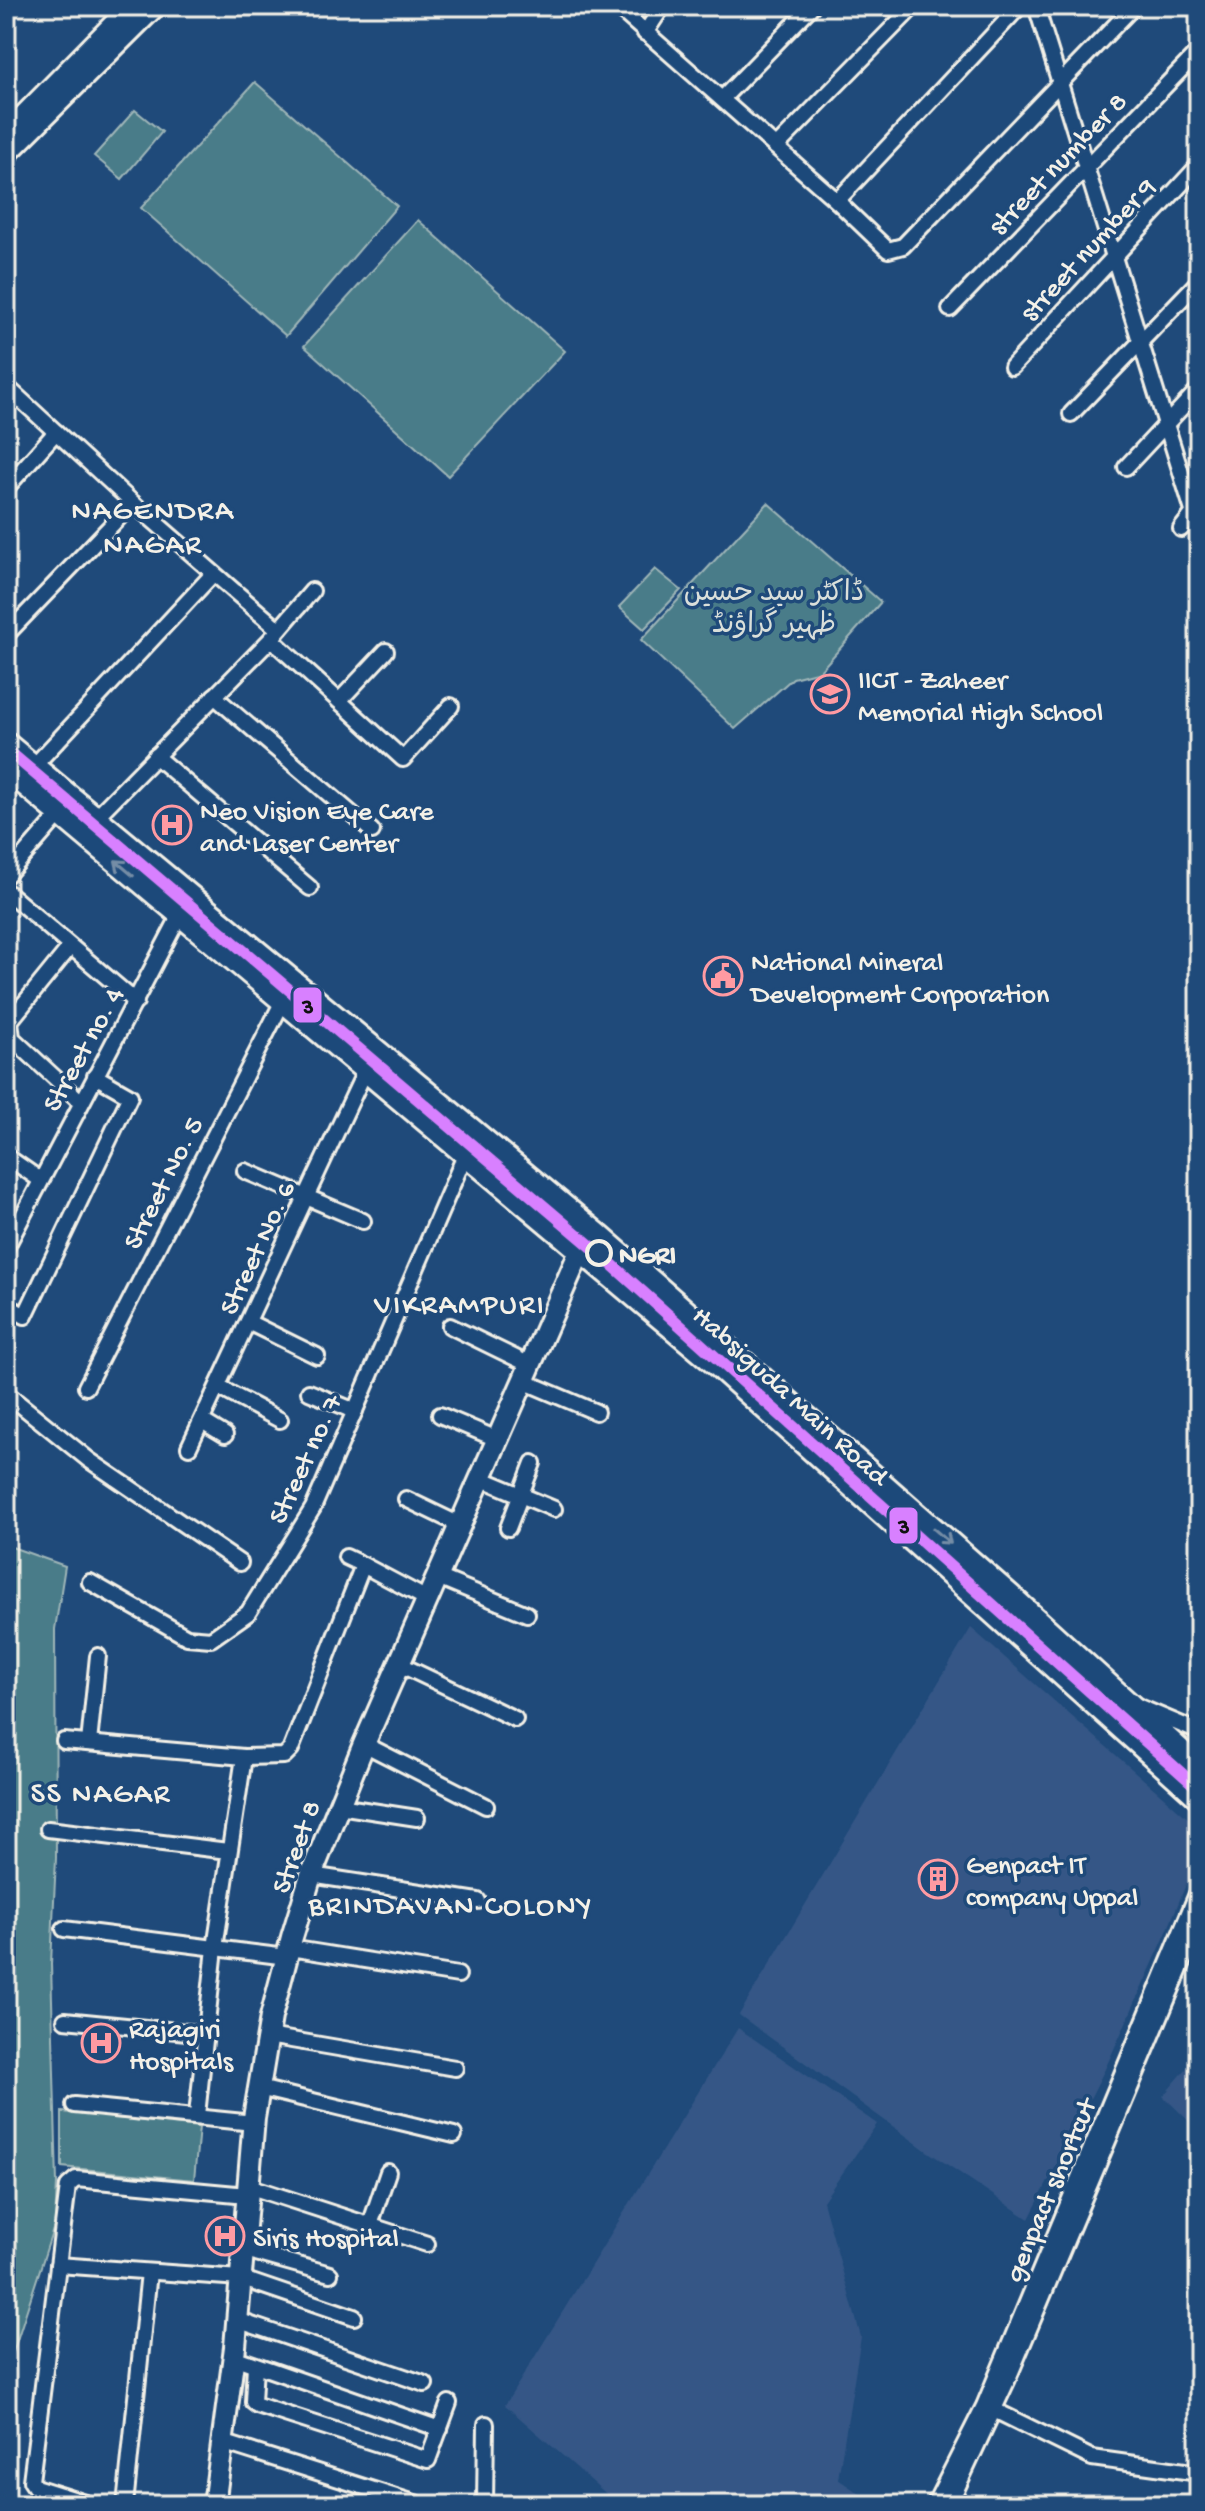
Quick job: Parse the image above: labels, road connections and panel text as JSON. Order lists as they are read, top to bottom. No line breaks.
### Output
{"streets":{"main road":["Habsiguda Main Road"],"street":["street number 8","street number 9","Street no. 4","Street No. 5","Street No. 6","Street no. 7","Street 8","genpact shortcut"]},"crossings":[["Street no. 4","Habsiguda Main Road"],["Street No. 5","Habsiguda Main Road"],["Street No. 6","Habsiguda Main Road"],["Habsiguda Main Road","Street no. 7"],["Habsiguda Main Road","Street 8"]],"districts":["NAGENDRA NAGAR","VIKRAMPURI","SS NAGAR","BRINDAVAN COLONY"],"parks":["ڈاکٹر سید حسین ظہیر گراؤنڈ"],"places":{"school or university":["IICT - Zaheer Memorial High School"],"hospital":["Neo Vision Eye Care and Laser Center","Rajagiri Hospitals","Siris Hospital"],"public building":["National Mineral Development Corporation"],"other":["NGRI"],"building":["Genpact IT company Uppal"]},"lines":["transit line 3"]}
